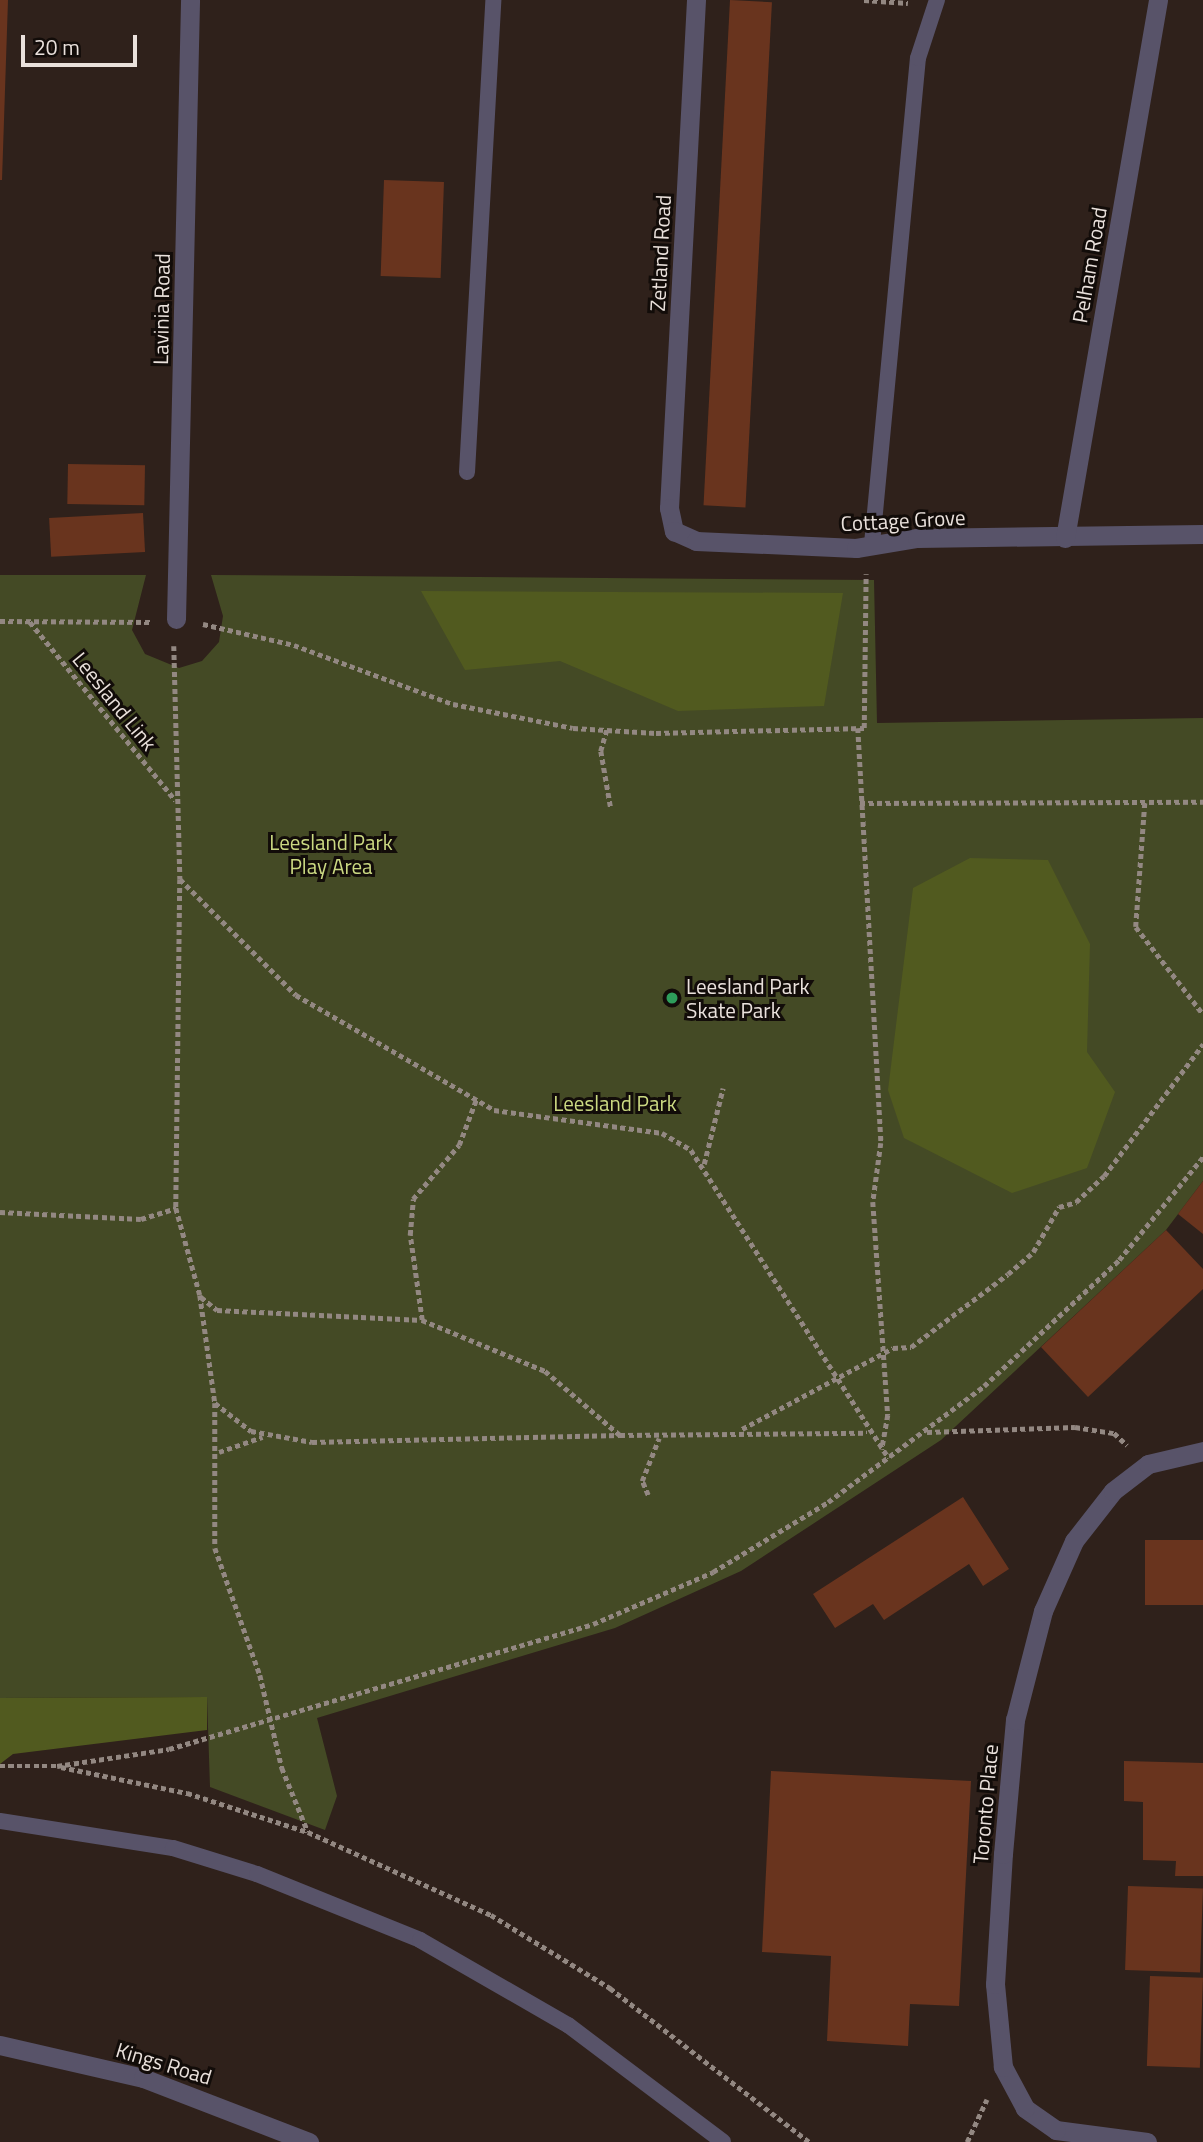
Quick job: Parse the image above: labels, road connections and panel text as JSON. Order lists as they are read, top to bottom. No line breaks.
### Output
{"streets":{"street":["Zetland Road","Pelham Road","Lavinia Road","Cottage Grove","Toronto Place","Kings Road"],"path":["Leesland Link"]},"crossings":[["Zetland Road","Cottage Grove"],["Pelham Road","Cottage Grove"]],"parks":["Leesland Park Play Area","Leesland Park"],"places":["Leesland Park Skate Park"],"scale_bar":"20 m"}
